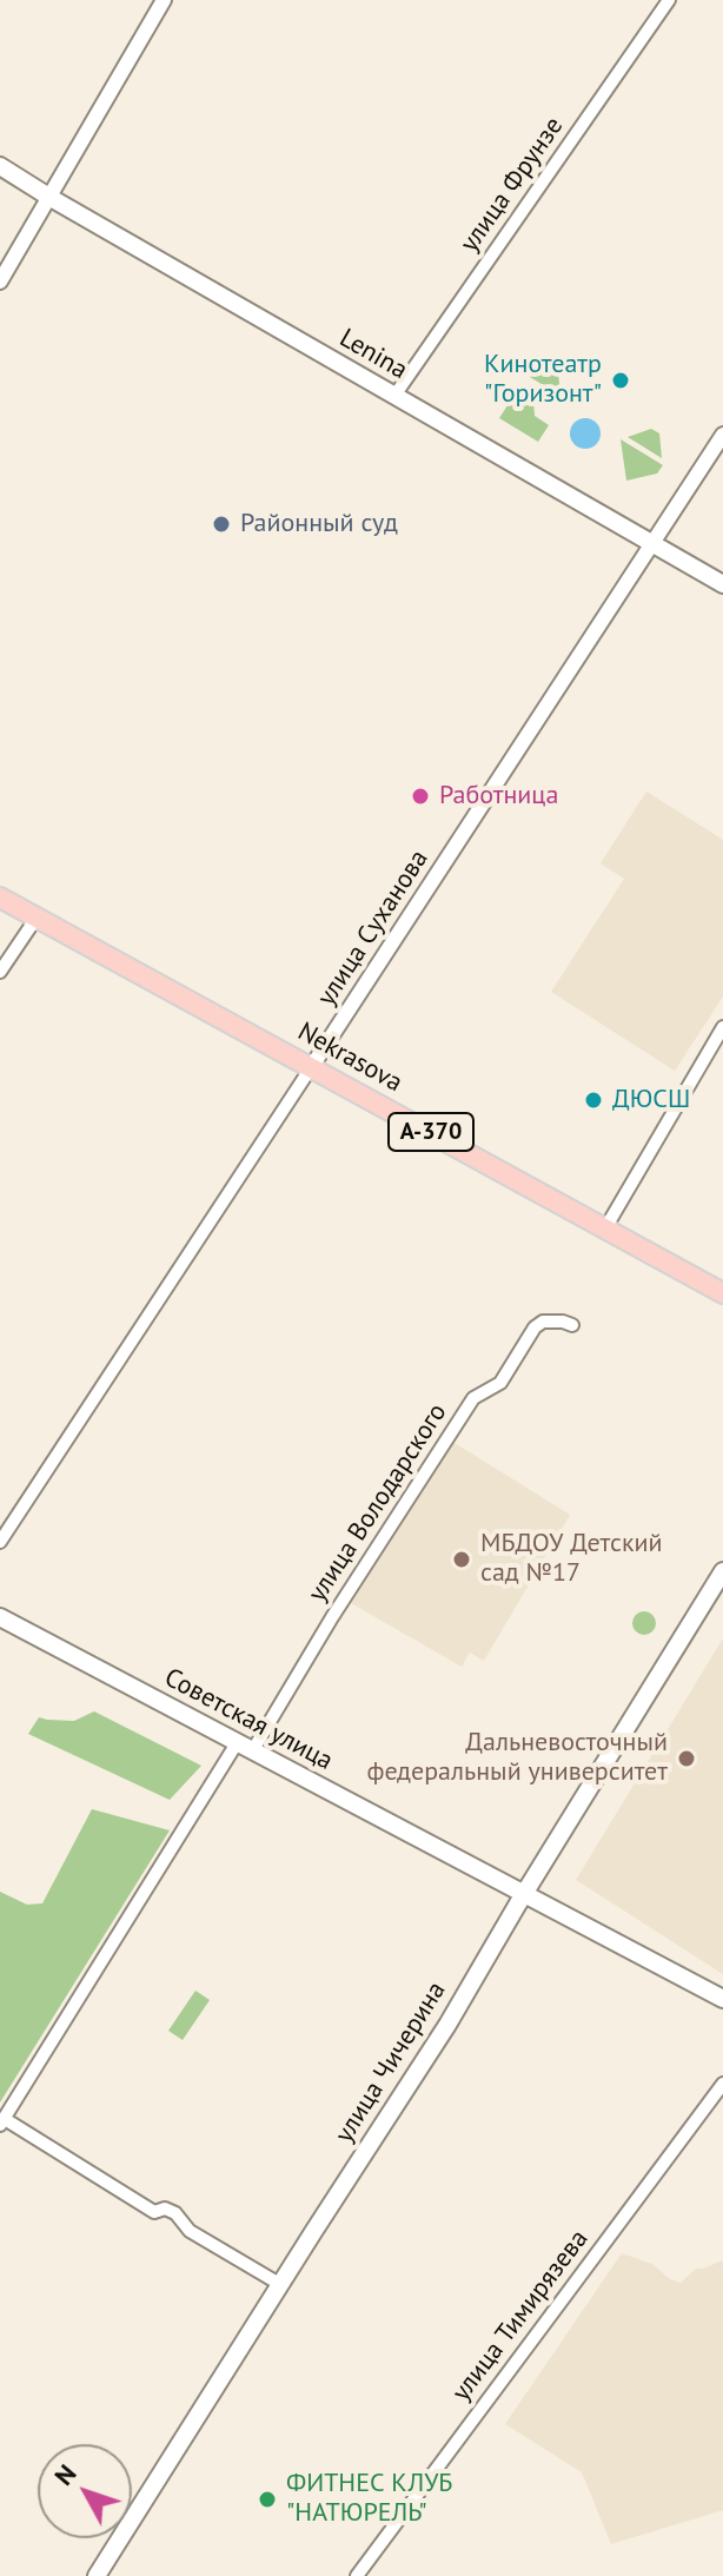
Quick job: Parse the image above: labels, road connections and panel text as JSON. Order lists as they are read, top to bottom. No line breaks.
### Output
{"streets":{"main road":["Lenina","Nekrasova","А-370","Советская улица","улица Чичерина"],"street":["улица Фрунзе","улица Суханова","улица Володарского","улица Тимирязева"]},"crossings":[["улица Фрунзе","Lenina"],["Lenina","улица Суханова"],["улица Суханова","Nekrasova"],["улица Володарского","Советская улица"],["Советская улица","улица Чичерина"]],"places":["Кинотеатр \"Горизонт\"","Районный суд","Работница","ДЮСШ","МБДОУ Детский сад №17","Дальневосточный федеральный университет","ФИТНЕС КЛУБ \"НАТЮРЕЛЬ\""],"north":"top left"}
